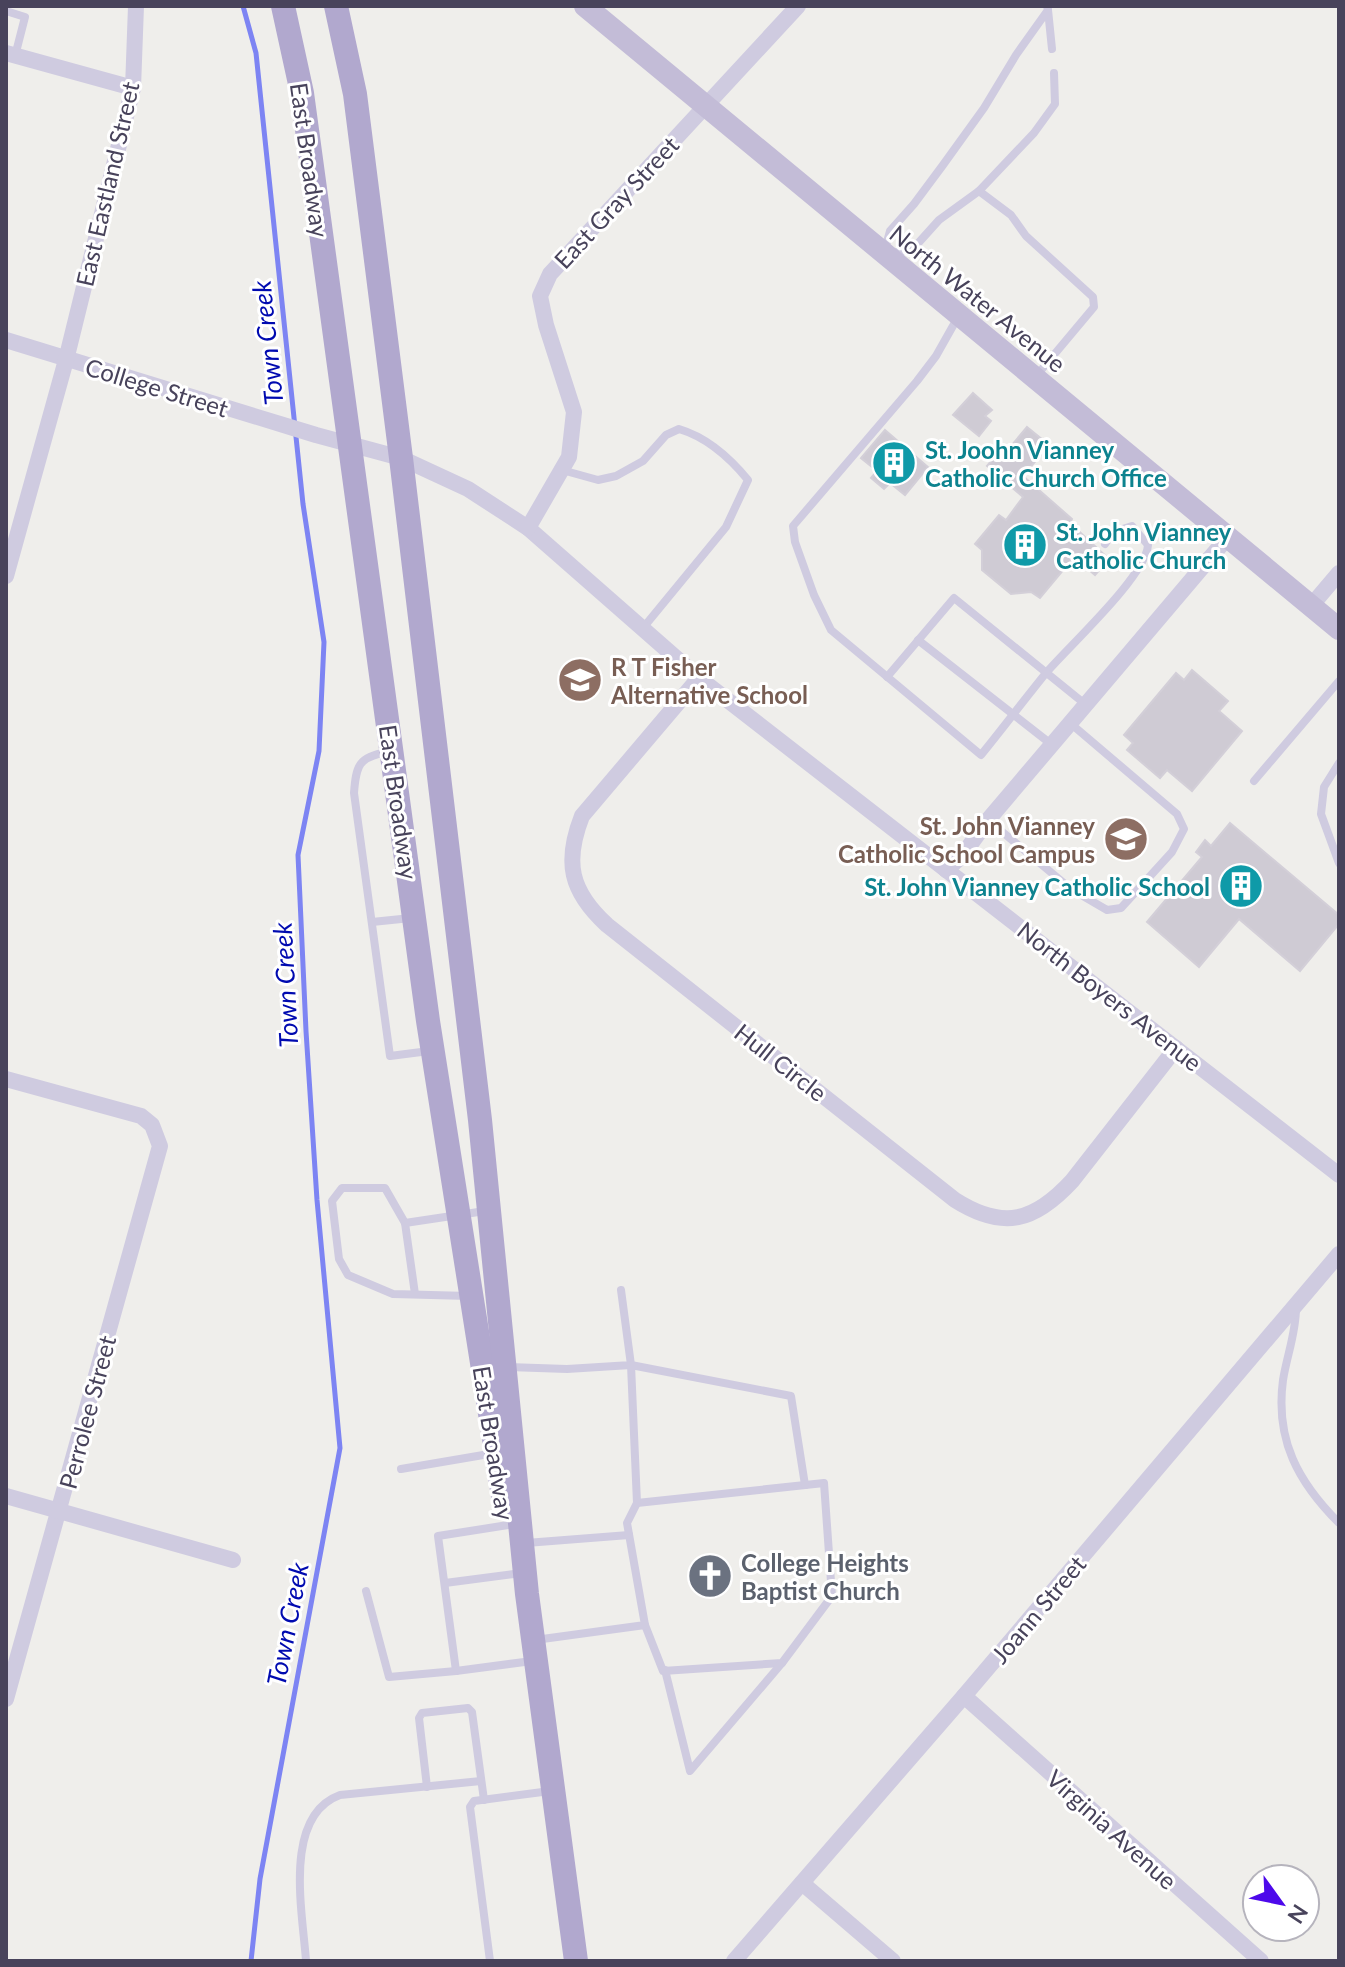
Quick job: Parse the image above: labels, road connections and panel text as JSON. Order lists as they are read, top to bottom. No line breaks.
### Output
{"streets":{"main road":["East Broadway","North Water Avenue"],"street":["East Eastland Street","East Gray Street","College Street","North Boyers Avenue","Hull Circle","Perrolee Street","Joann Street","Virginia Avenue"]},"crossings":[["East Broadway","College Street"],["East Eastland Street","College Street"],["East Gray Street","North Water Avenue"],["East Gray Street","North Boyers Avenue"],["College Street","North Boyers Avenue"],["North Boyers Avenue","Hull Circle"],["Joann Street","Virginia Avenue"]],"water":["Town Creek"],"places":{"building":["St. Joohn Vianney Catholic Church Office","St. John Vianney Catholic Church","St. John Vianney Catholic School"],"school or university":["R T Fisher Alternative School","St. John Vianney Catholic School Campus"],"church":["College Heights Baptist Church"]},"north":"bottom right"}
